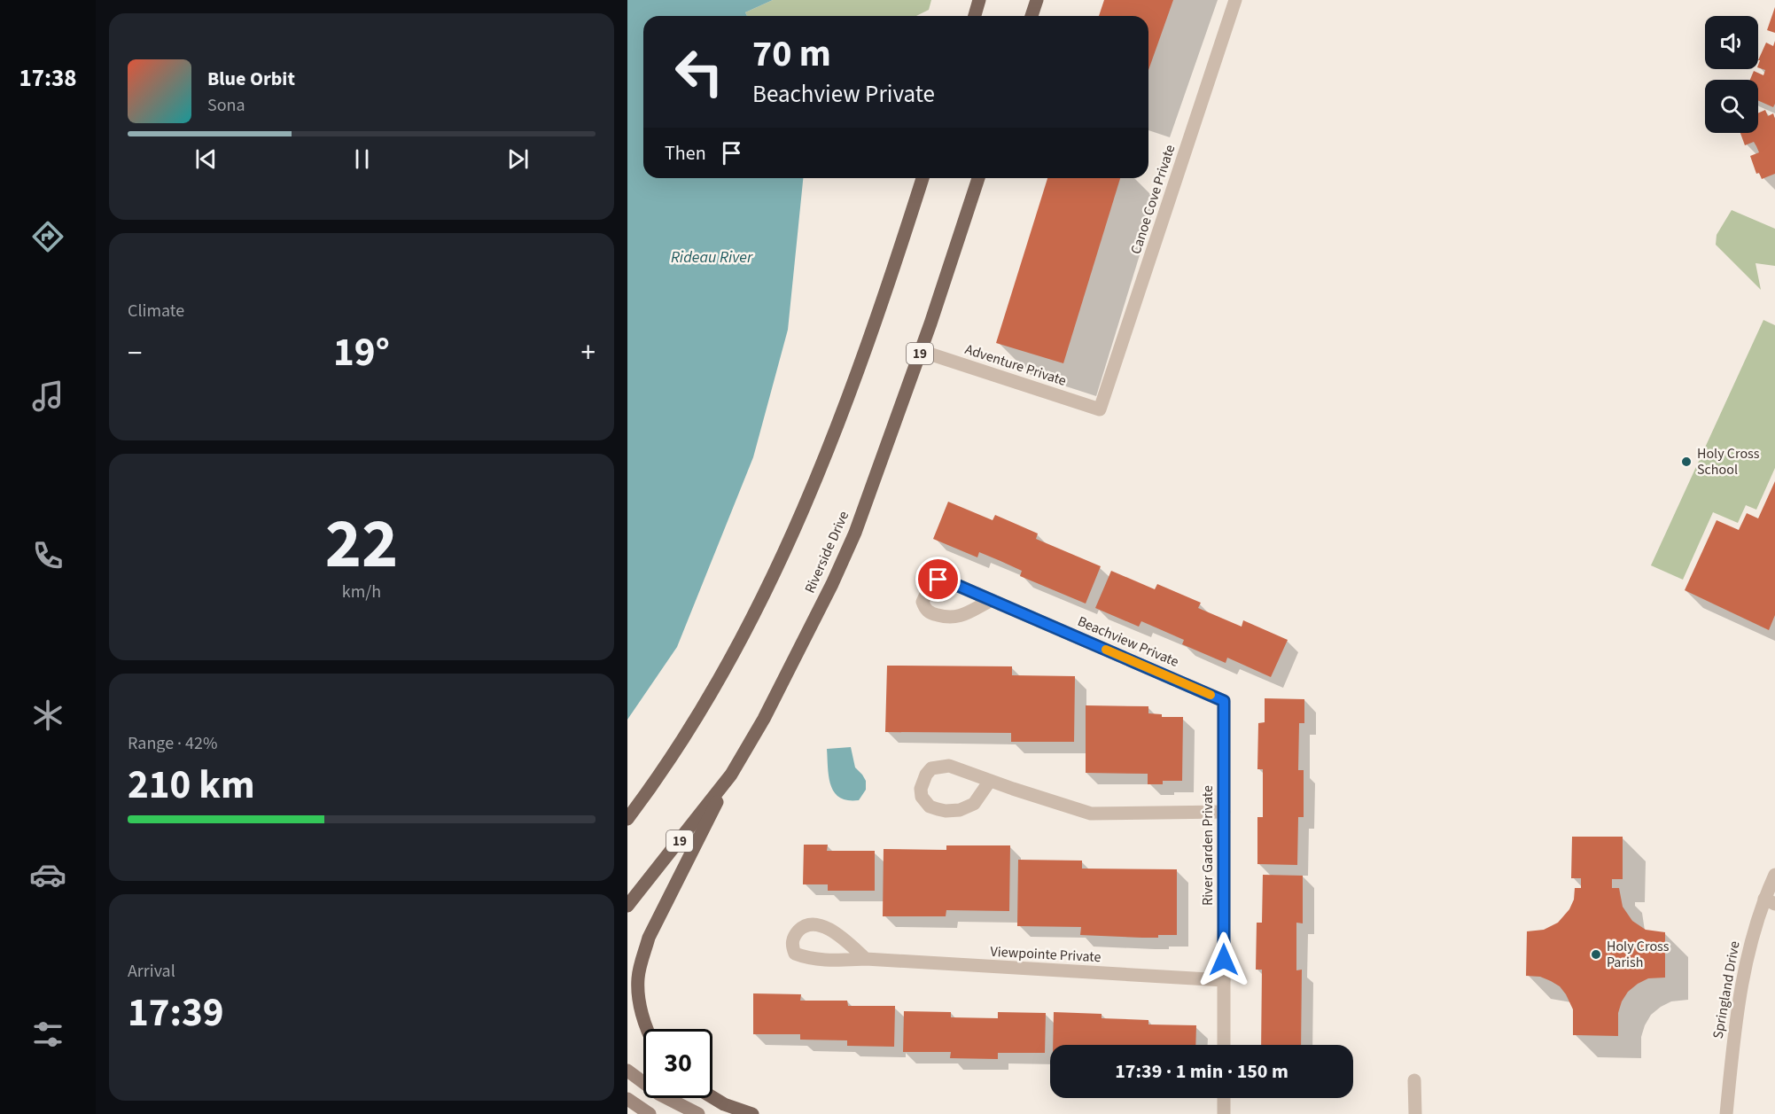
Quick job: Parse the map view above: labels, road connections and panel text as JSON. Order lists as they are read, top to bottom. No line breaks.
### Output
{"streets":{"main road":["19","Riverside Drive"],"street":["Canoe Cove Private","Adventure Private","Beachview Private","River Garden Private","Viewpointe Private","Springland Drive"]},"crossings":[["Canoe Cove Private","Adventure Private"],["Adventure Private","Riverside Drive"],["Beachview Private","River Garden Private"],["River Garden Private","Viewpointe Private"]],"water":["Rideau River"],"places":["Holy Cross School","Holy Cross Parish"],"page":{"tabs":"17:38","turn":["70 m","Beachview Private"],"song":["Blue Orbit","Sona"],"then":"Then","tile":["Climate",["22","km/h"],["Range · 42%","210 km"],["Arrival","17:39"]],"heat":["−","19°","+"],"limit":"30","trip":"17:39 · 1 min · 150 m"}}
